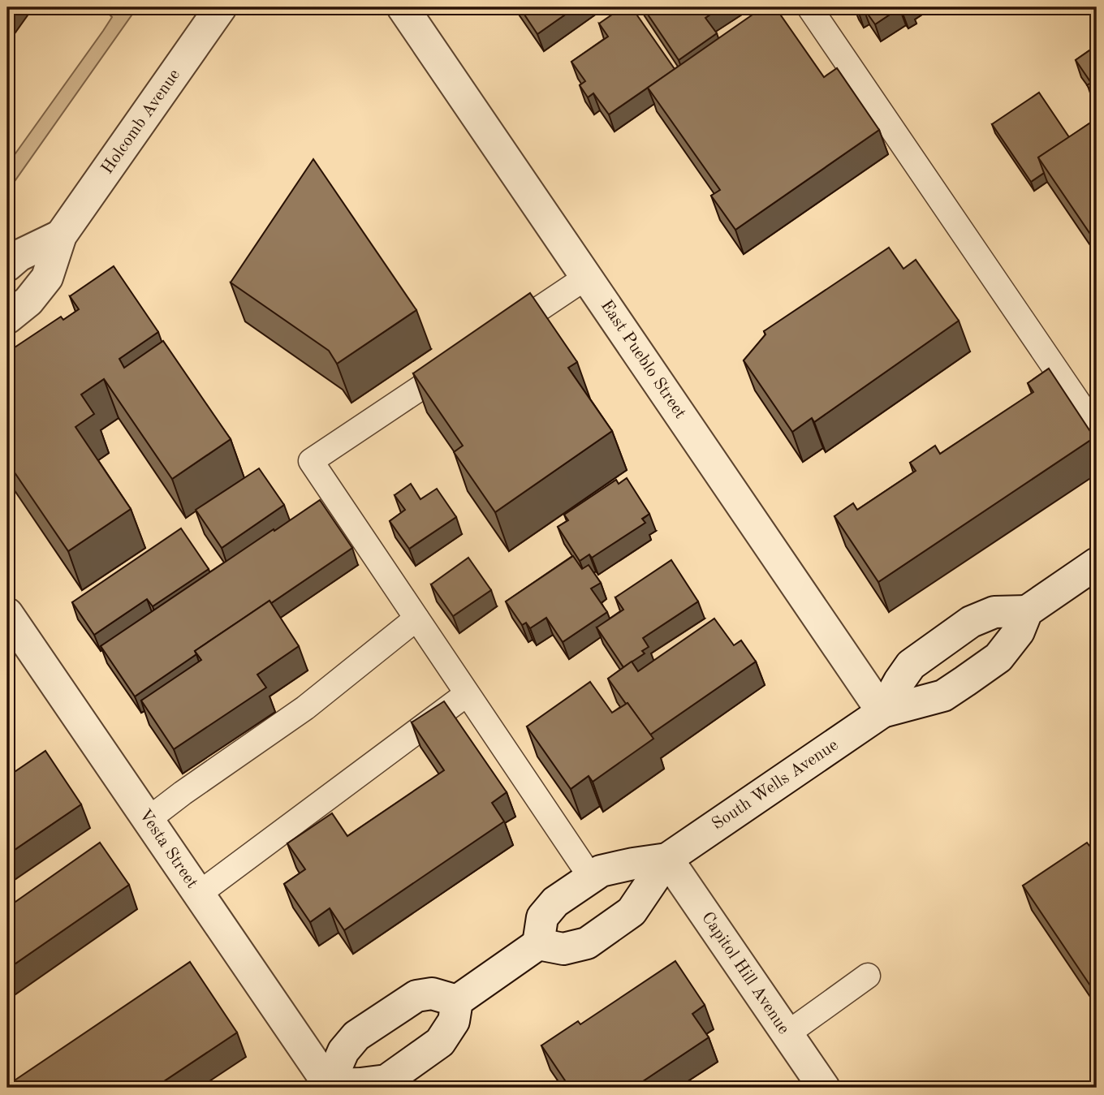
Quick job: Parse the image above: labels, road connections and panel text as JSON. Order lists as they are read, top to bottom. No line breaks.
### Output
{"streets":{"street":["Holcomb Avenue","East Pueblo Street","South Wells Avenue","Vesta Street","Capitol Hill Avenue"]},"crossings":[["East Pueblo Street","South Wells Avenue"],["South Wells Avenue","Capitol Hill Avenue"]]}
